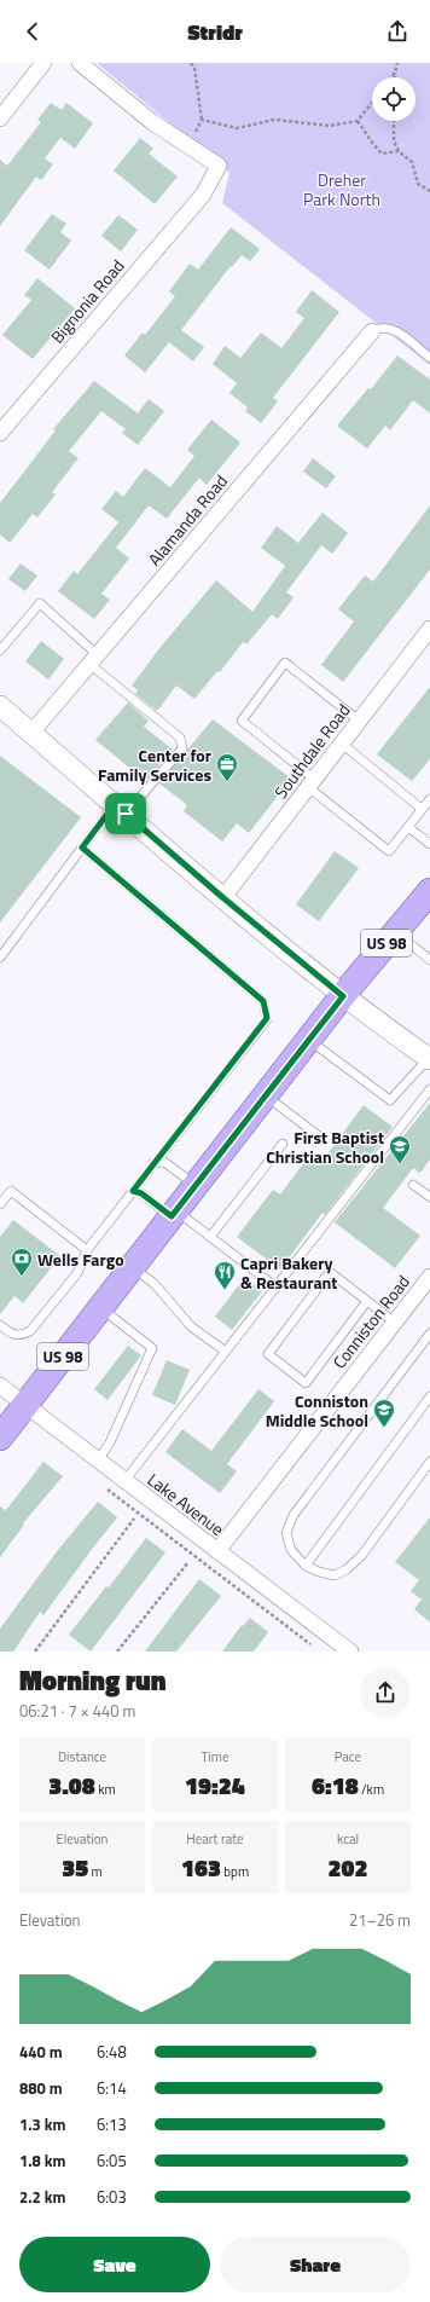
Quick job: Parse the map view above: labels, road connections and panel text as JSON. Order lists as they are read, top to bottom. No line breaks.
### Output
{"streets":{"main road":["US 98"],"street":["Bignonia Road","Alamanda Road","Southdale Road","Conniston Road","Lake Avenue"]},"crossings":[["US 98","Lake Avenue"],["Conniston Road","Lake Avenue"]],"parks":["Dreher Park North"],"places":{"office":["Center for Family Services"],"school or university":["First Baptist Christian School","Conniston Middle School"],"bank":["Wells Fargo"],"restaurant":["Capri Bakery & Restaurant"]},"page":{"header":"Stridr","heading":["Morning run","06:21 · 7 × 440 m"],"stats":[["Distance","3.08 km"],["Time","19:24"],["Pace","6:18 /km"],["Elevation","35 m"],["Heart rate","163 bpm"],["kcal","202"]],"chart":["Elevation","21–26 m"],"list":[{"name":"440 m","note":"6:48"},{"name":"880 m","note":"6:14"},{"name":"1.3 km","note":"6:13"},{"name":"1.8 km","note":"6:05"},{"name":"2.2 km","note":"6:03"}],"buttons":["Save","Share"]}}
